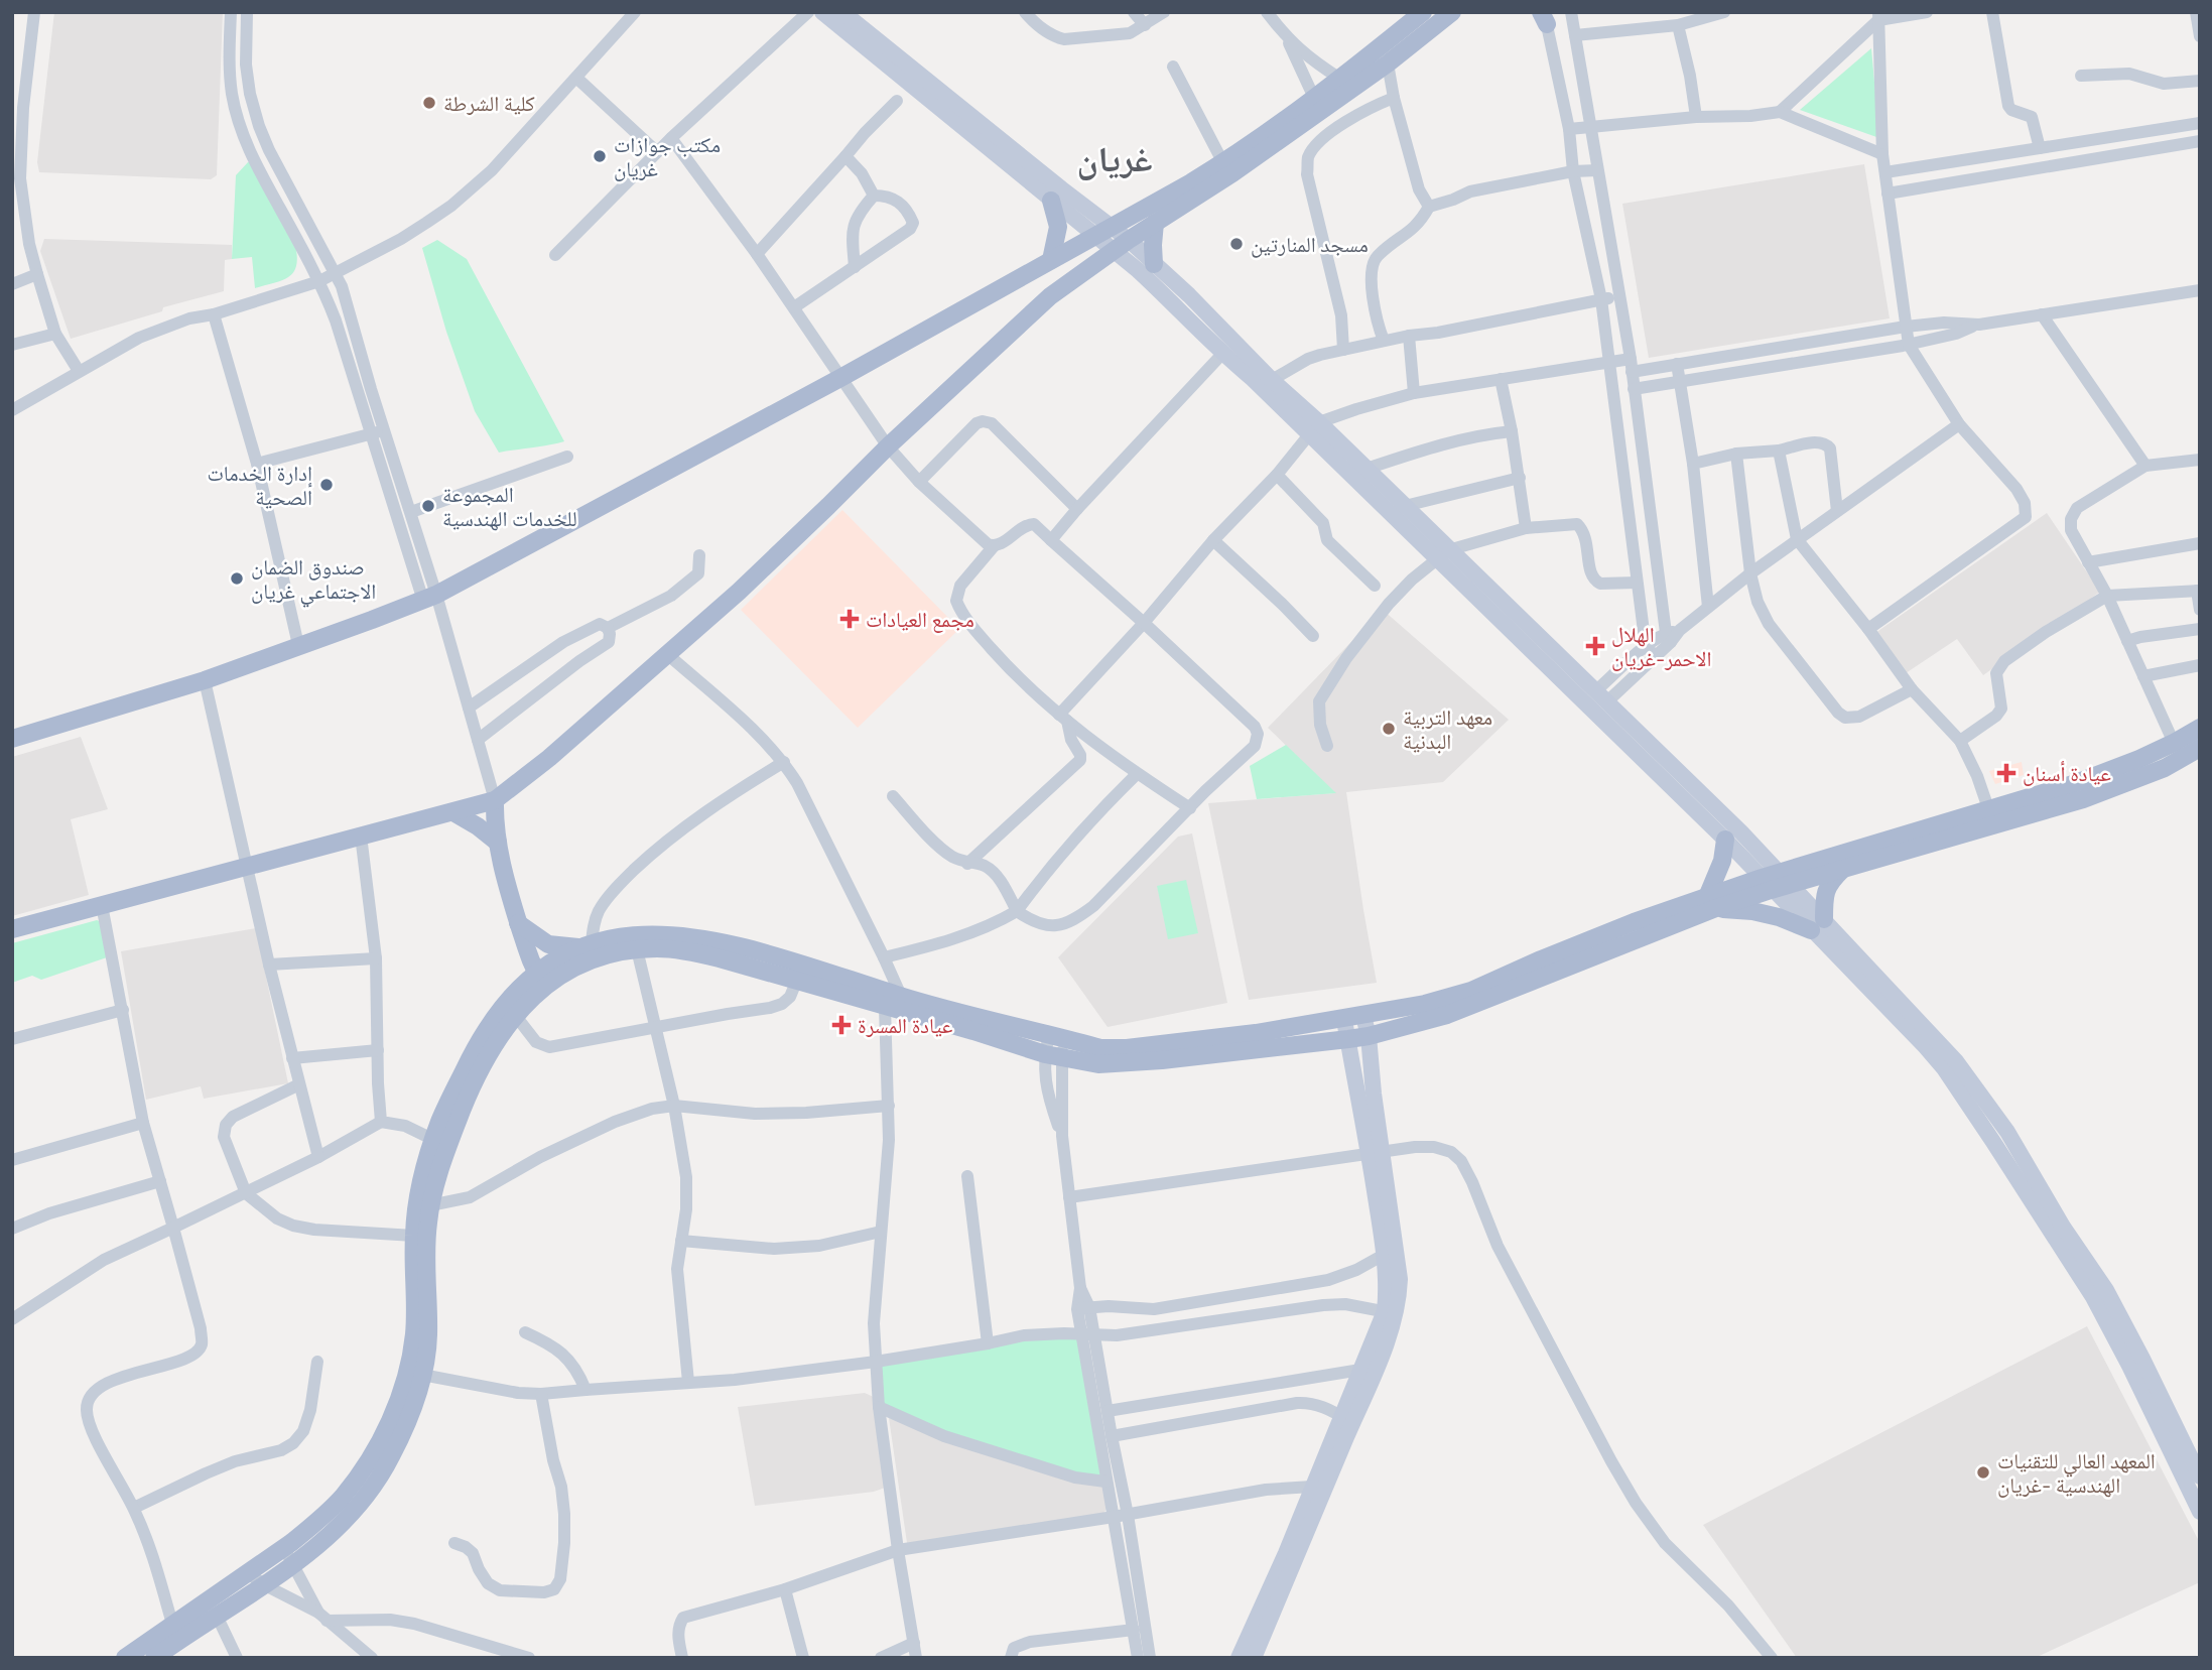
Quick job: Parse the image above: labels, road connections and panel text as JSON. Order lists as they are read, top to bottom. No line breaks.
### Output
{"districts":["غريان"],"places":{"other":["كلية الشرطة","مكتب جوازات غريان","مسجد المنارتين","إدارة الخدمات الصحية","المجموعة للخدمات الهندسية","صندوق الضمان الاجتماعي غريان","معهد التربية البدنية","المعهد العالي للتقنيات الهندسية -غريان"],"health":["مجمع العيادات","الهلال الاحمر-غريان","عيادة أسنان","عيادة المسرة"]}}
